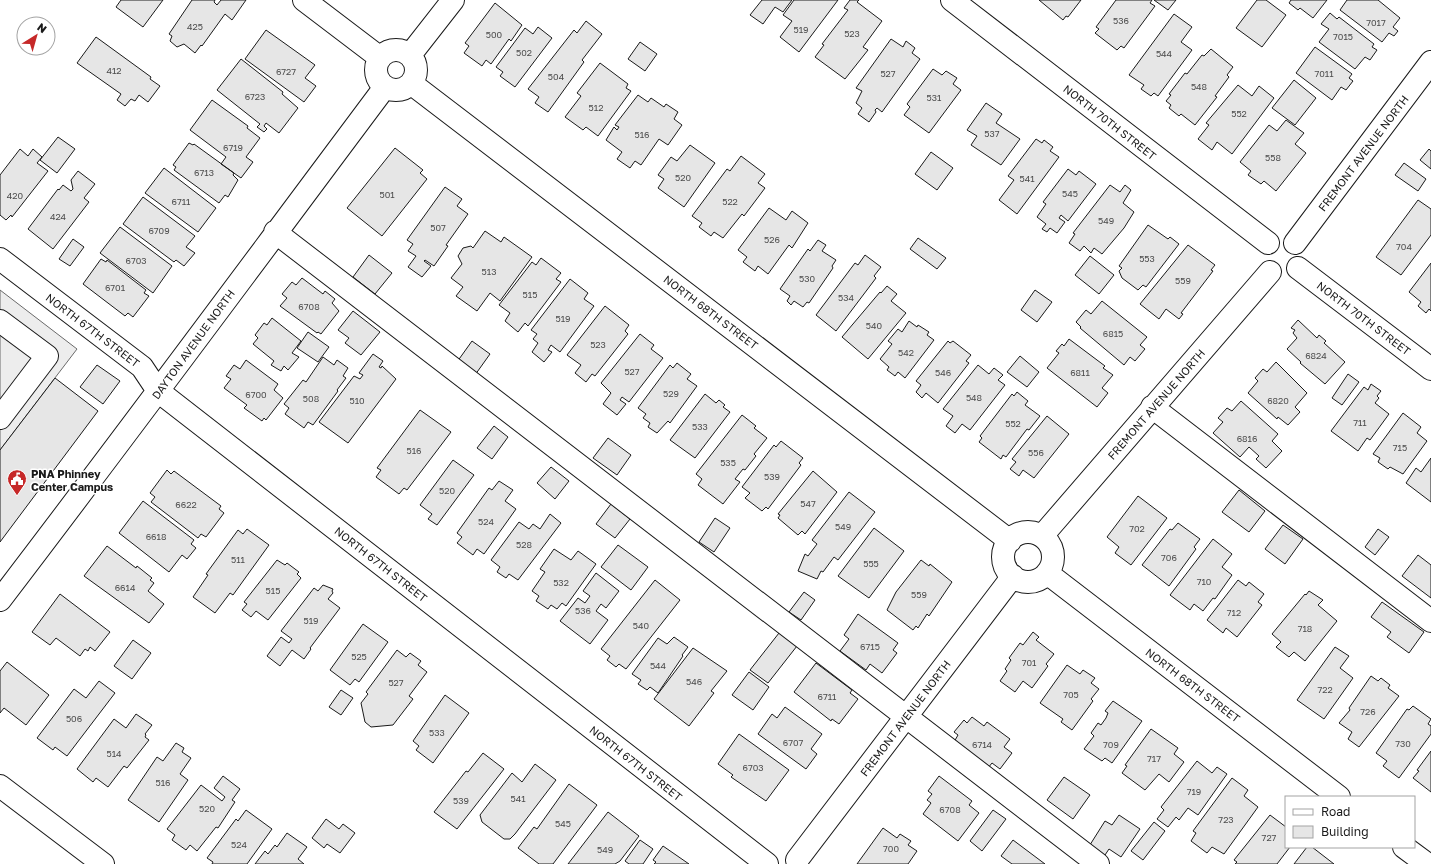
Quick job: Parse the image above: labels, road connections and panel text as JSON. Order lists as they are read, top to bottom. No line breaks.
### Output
{"streets":{"street":["NORTH 70TH STREET","FREMONT AVENUE NORTH","NORTH 68TH STREET","NORTH 67TH STREET","DAYTON AVENUE NORTH"]},"crossings":[["NORTH 70TH STREET","FREMONT AVENUE NORTH"],["FREMONT AVENUE NORTH","NORTH 68TH STREET"],["NORTH 68TH STREET","DAYTON AVENUE NORTH"],["NORTH 67TH STREET","DAYTON AVENUE NORTH"]],"places":{"public building":["PNA Phinney Center Campus"]},"house_numbers":["536","7017","425","519","523","500","7015","502","544","412","6727","527","7011","504","548","6723","531","512","552","537","516","6719","558","6713","520","541","545","501","420","6711","522","424","549","507","6709","526","704","553","6703","513","530","559","6701","515","534","6708","519","540","6815","523","542","6824","527","546","6811","529","6700","548","508","510","6820","711","552","533","6816","715","516","556","535","539","520","547","6622","524","549","702","6618","528","706","511","555","710","532","6614","515","559","536","712","519","540","718","6715","525","701","544","546","527","722","705","6711","726","506","533","6707","730","6714","709","514","717","6703","516","719","541","539","520","6708","723","545","727","524","700","549"],"legend":["Road","Building"],"north":"top right"}
